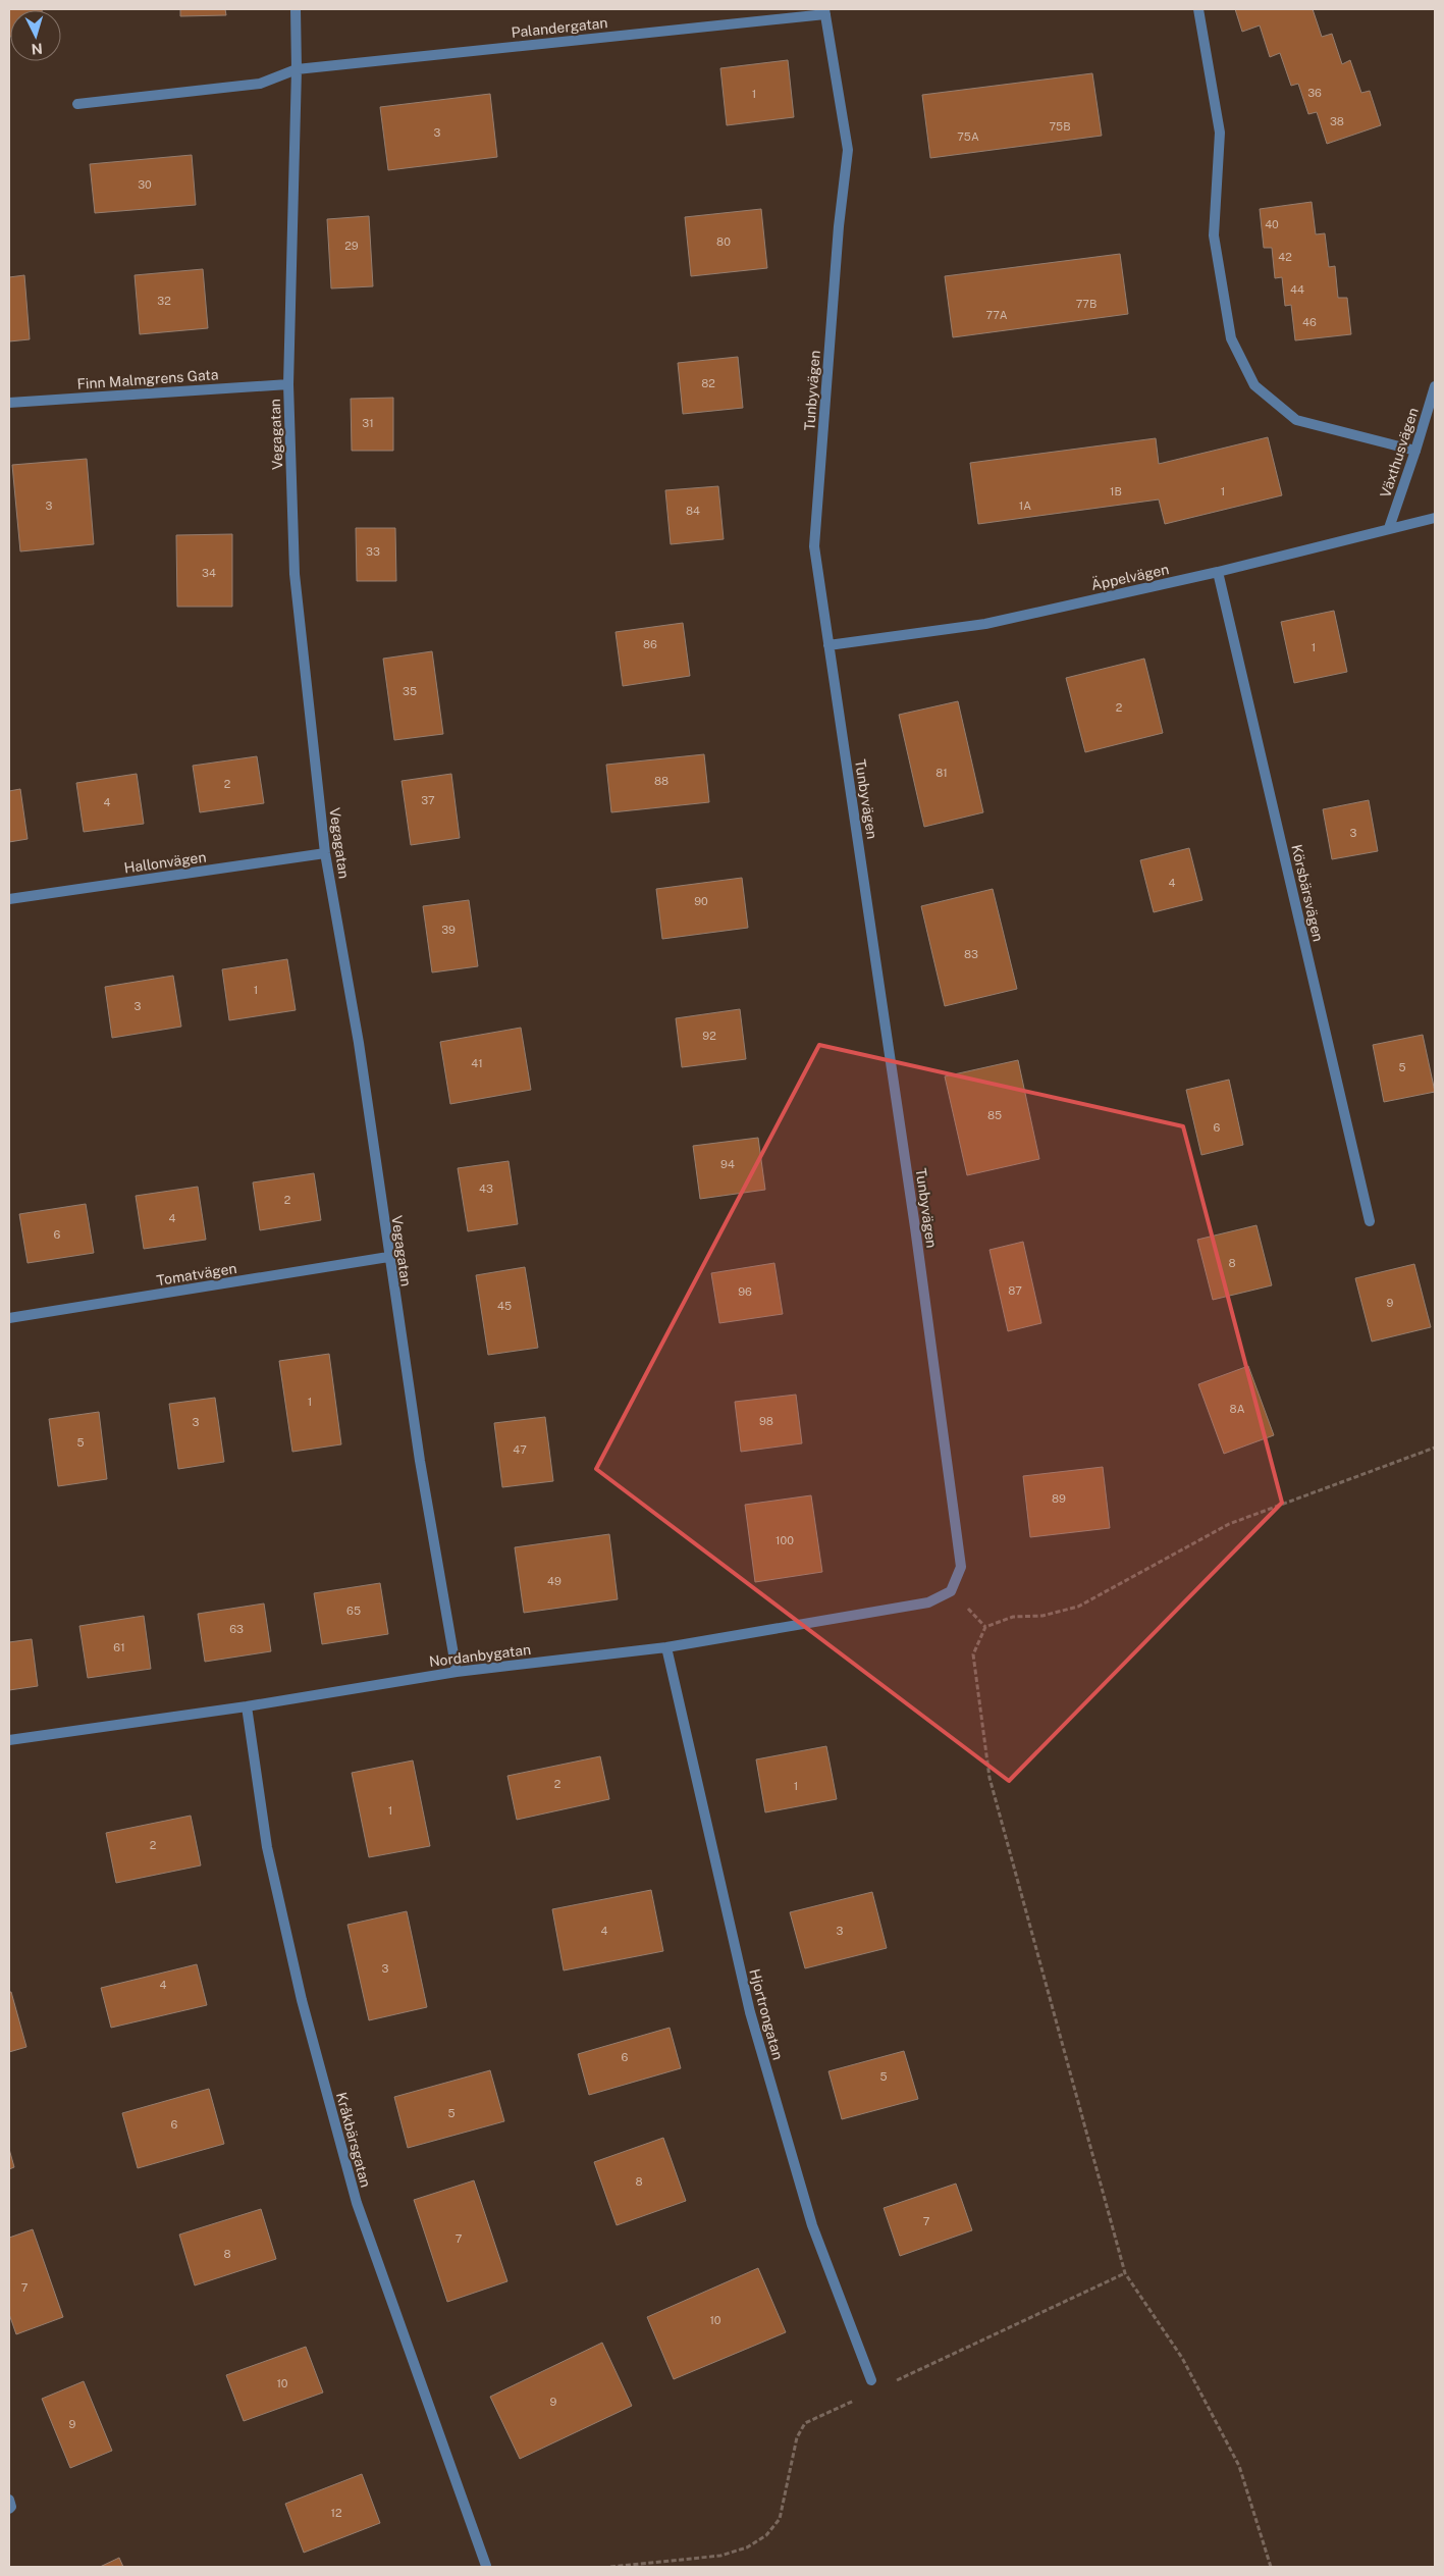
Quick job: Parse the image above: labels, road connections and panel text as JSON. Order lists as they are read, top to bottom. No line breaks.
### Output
{"streets":{"street":["Palandergatan","Finn Malmgrens Gata","Tunbyvägen","Vegagatan","Växthusvägen","Äppelvägen","Hallonvägen","Körsbärsvägen","Tomatvägen","Nordanbygatan","Hjortrongatan","Kråkbärsgatan"]},"crossings":[["Palandergatan","Tunbyvägen"],["Palandergatan","Vegagatan"],["Finn Malmgrens Gata","Vegagatan"],["Tunbyvägen","Äppelvägen"],["Tunbyvägen","Nordanbygatan"],["Vegagatan","Hallonvägen"],["Vegagatan","Tomatvägen"],["Vegagatan","Nordanbygatan"],["Växthusvägen","Äppelvägen"],["Äppelvägen","Körsbärsvägen"],["Nordanbygatan","Hjortrongatan"],["Nordanbygatan","Kråkbärsgatan"]],"house_numbers":["36","1","38","75B","3","75A","30","40","80","29","42","44","32","77B","77A","46","82","31","1B","1","3","1A","84","33","34","86","1","35","2","81","88","2","37","4","3","4","90","39","83","1","3","92","41","5","85","6","94","43","2","4","6","8","87","96","9","45","1","8A","98","3","5","47","89","100","49","65","63","61","2","1","1","2","4","3","3","4","6","5","5","6","8","7","7","8","7","10","10","9","9","12"],"north":"bottom"}
